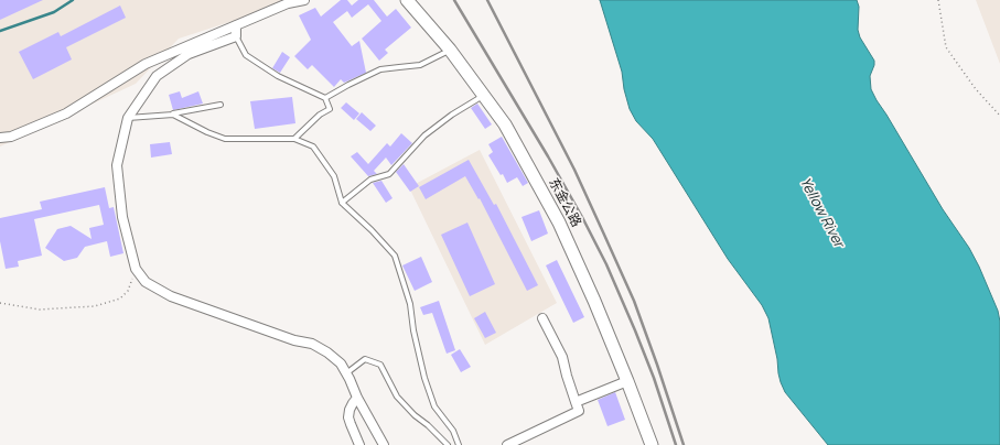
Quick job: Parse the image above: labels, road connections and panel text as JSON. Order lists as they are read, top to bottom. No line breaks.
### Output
{"streets":{"main road":["东金公路"]},"water":["Yellow River"]}
